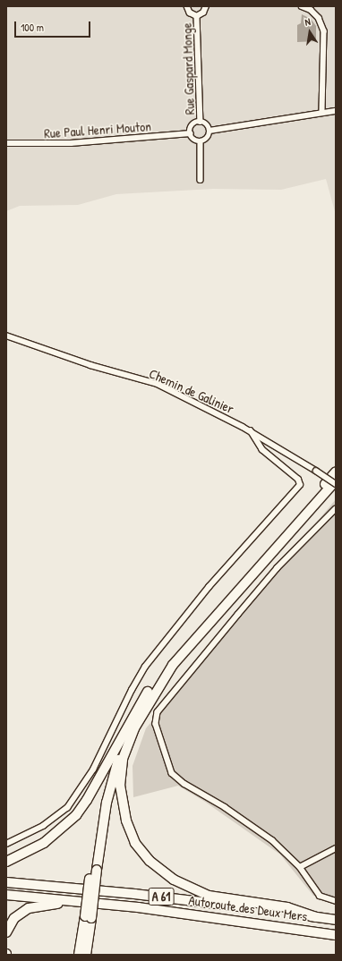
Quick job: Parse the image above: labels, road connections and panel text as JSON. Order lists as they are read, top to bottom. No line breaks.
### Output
{"streets":{"highway":["A 61","Autoroute des Deux Mers"],"street":["Rue Gaspard Monge","Rue Paul Henri Mouton","Chemin de Galinier"]},"crossings":[["Rue Gaspard Monge","Rue Paul Henri Mouton"]],"scale_bar":"100 m","north":"top"}
